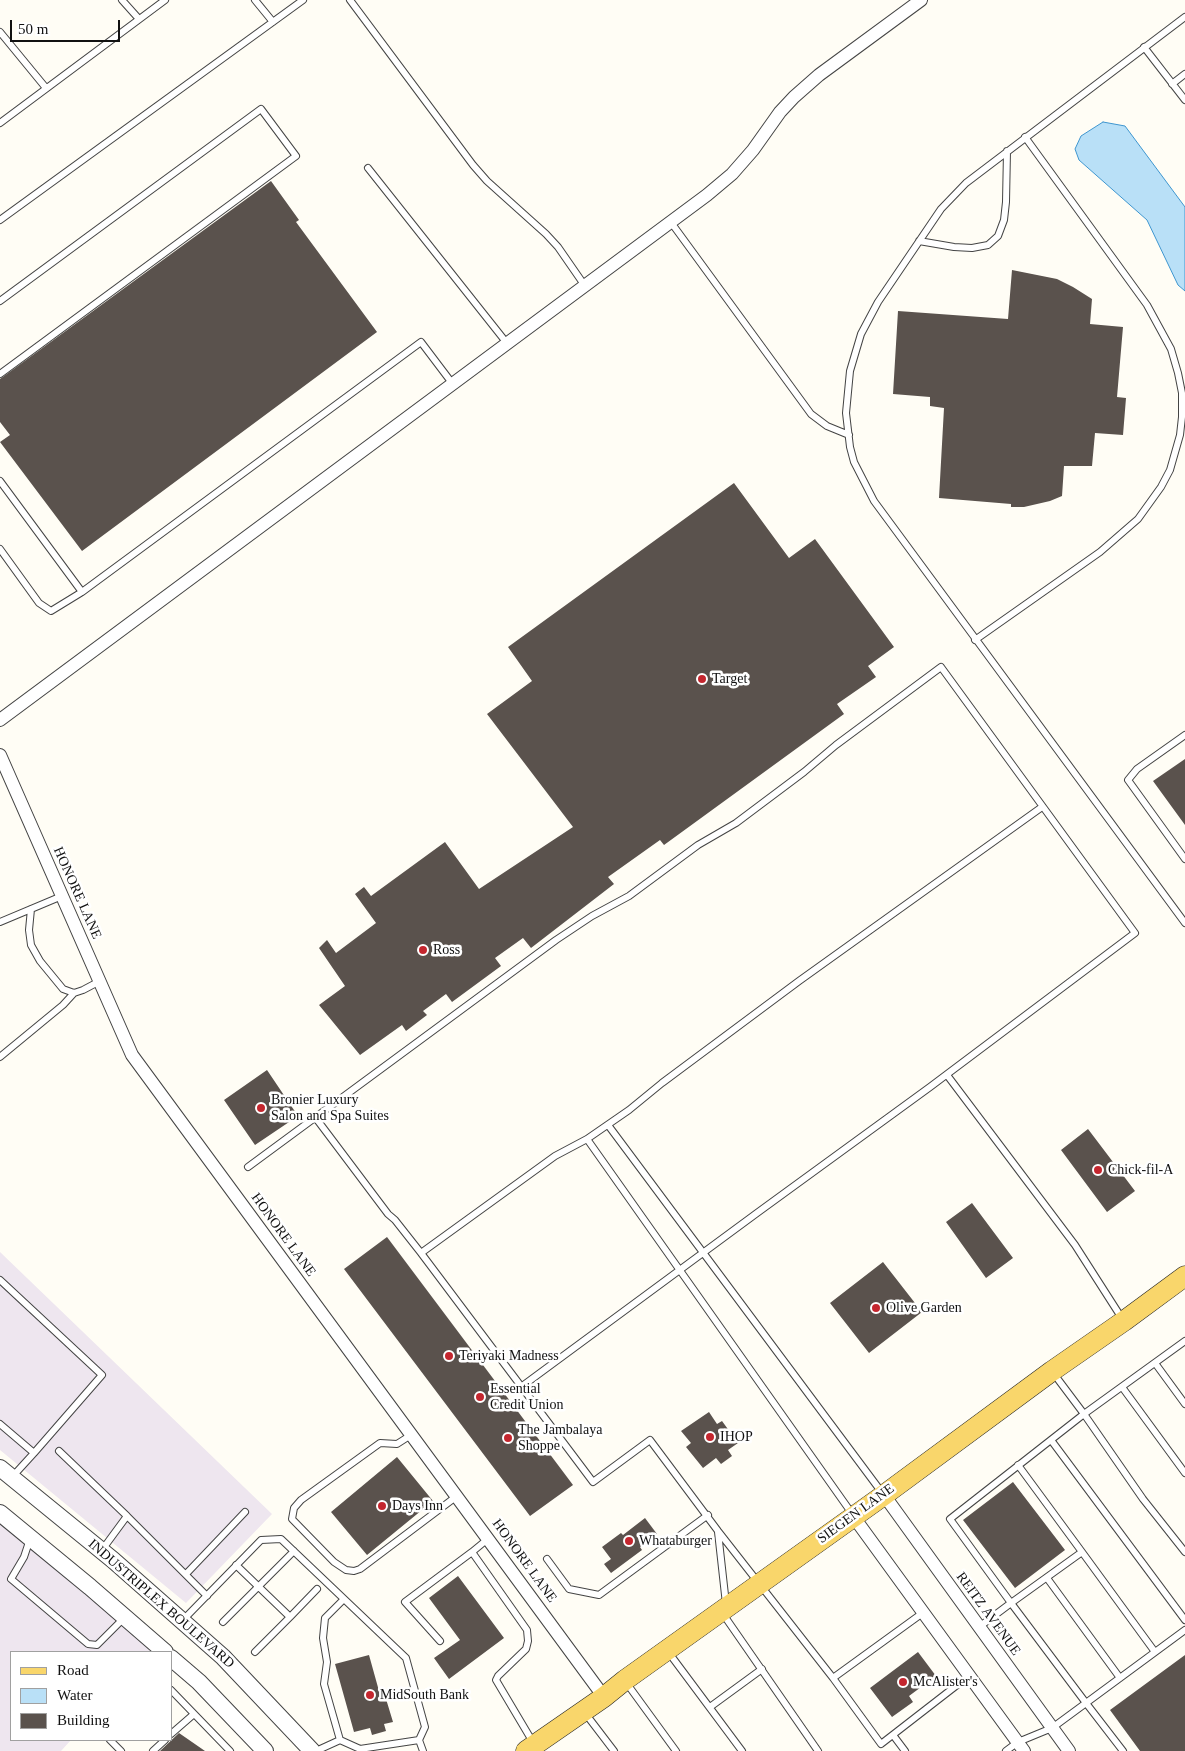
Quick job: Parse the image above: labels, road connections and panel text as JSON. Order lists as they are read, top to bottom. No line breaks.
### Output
{"streets":{"main road":["SIEGEN LANE"],"street":["HONORE LANE","INDUSTRIPLEX BOULEVARD","REITZ AVENUE"]},"crossings":[["HONORE LANE","SIEGEN LANE"],["SIEGEN LANE","REITZ AVENUE"]],"places":["Target","Ross","Bronier Luxury Salon and Spa Suites","Chick-fil-A","Olive Garden","Teriyaki Madness","Essential Credit Union","IHOP","The Jambalaya Shoppe","Days Inn","Whataburger","McAlister's","MidSouth Bank"],"legend":["Road","Water","Building"],"scale_bar":"50 m"}
